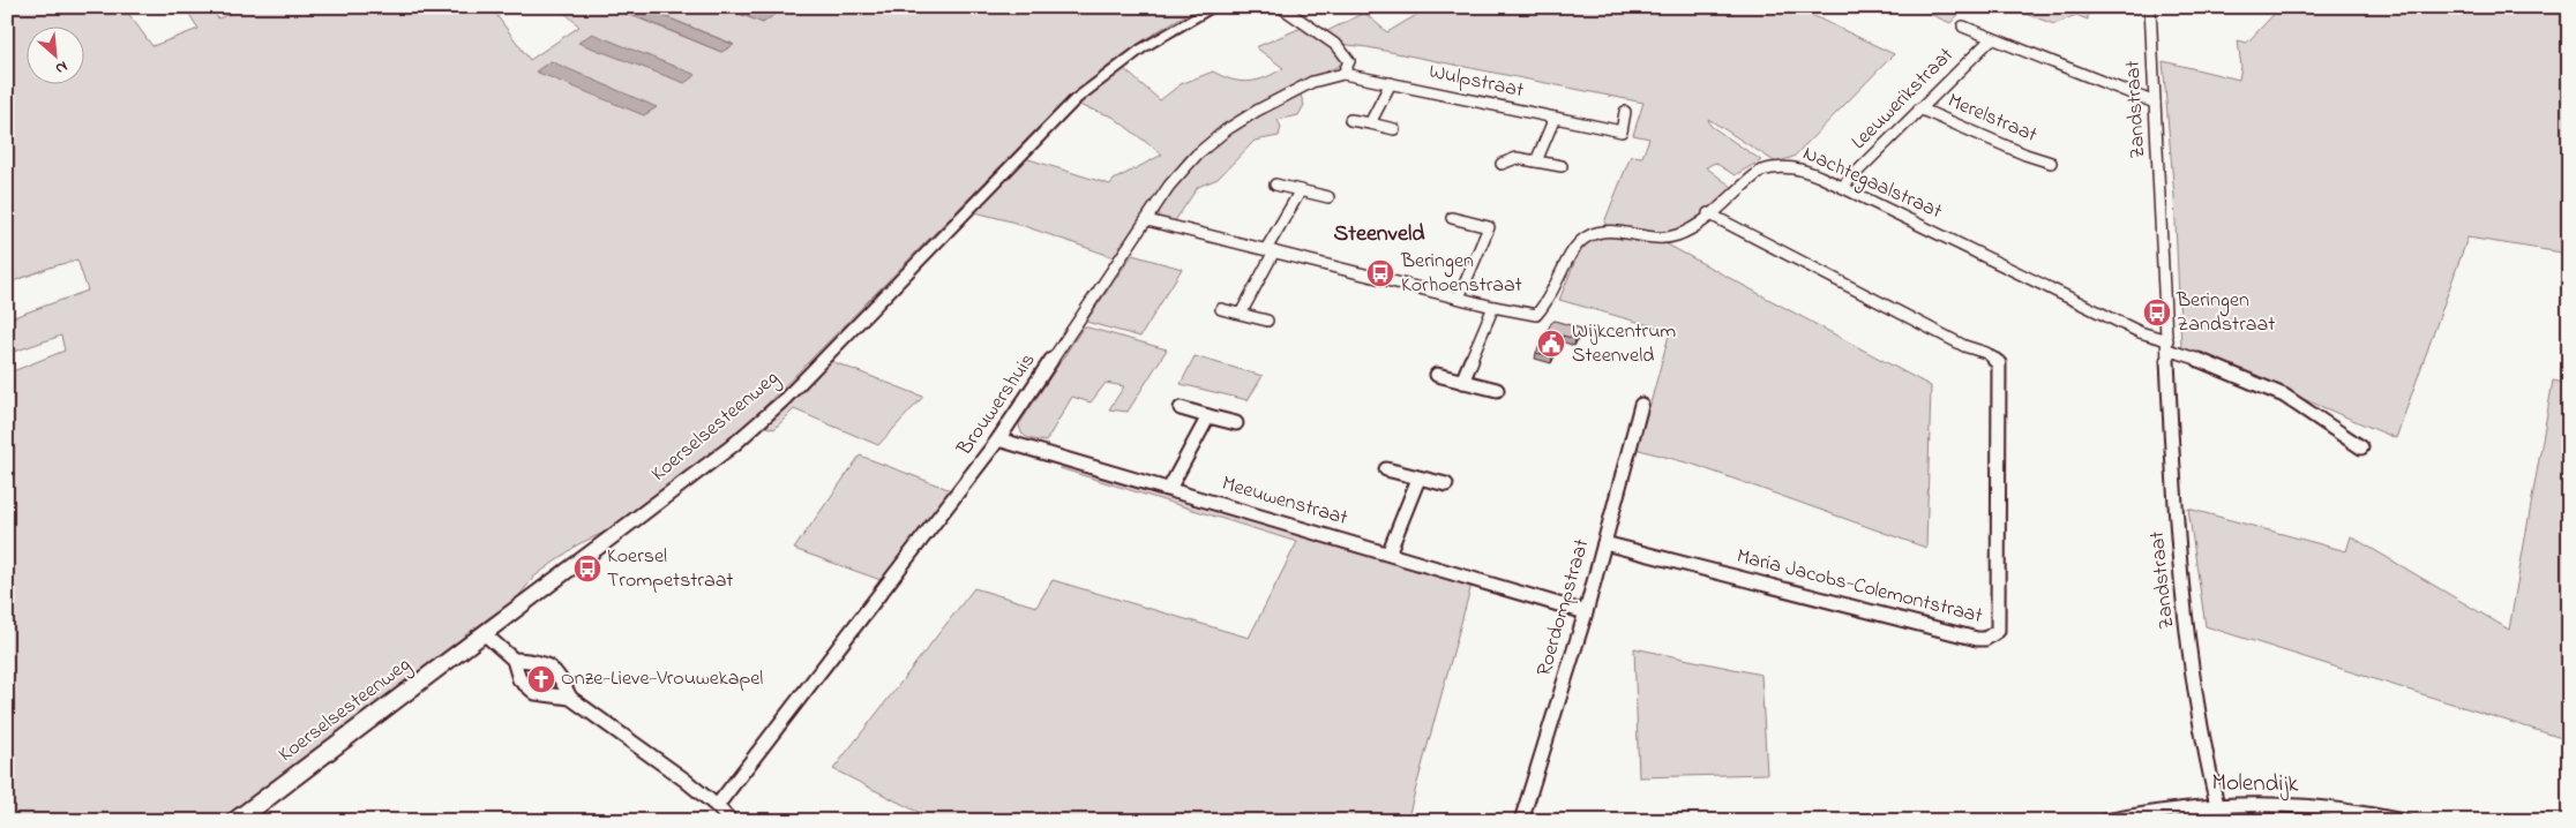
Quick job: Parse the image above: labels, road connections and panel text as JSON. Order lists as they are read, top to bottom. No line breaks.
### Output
{"streets":{"street":["Wulpstraat","Leeuwerikstraat","Zandstraat","Merelstraat","Nachtegaalstraat","Brouwershuis","Koerselsesteenweg","Meeuwenstraat","Maria Jacobs-Colemontstraat","Roerdompstraat","Molendijk"]},"crossings":[["Wulpstraat","Brouwershuis"],["Leeuwerikstraat","Merelstraat"],["Leeuwerikstraat","Nachtegaalstraat"],["Zandstraat","Nachtegaalstraat"],["Zandstraat","Molendijk"],["Nachtegaalstraat","Maria Jacobs-Colemontstraat"],["Brouwershuis","Meeuwenstraat"],["Meeuwenstraat","Roerdompstraat"],["Maria Jacobs-Colemontstraat","Roerdompstraat"]],"districts":["Steenveld"],"places":{"bus stop":["Beringen Korhoenstraat","Beringen Zandstraat","Koersel Trompetstraat"],"public building":["Wijkcentrum Steenveld"],"church":["Onze-Lieve-Vrouwekapel"]},"north":"bottom right"}
